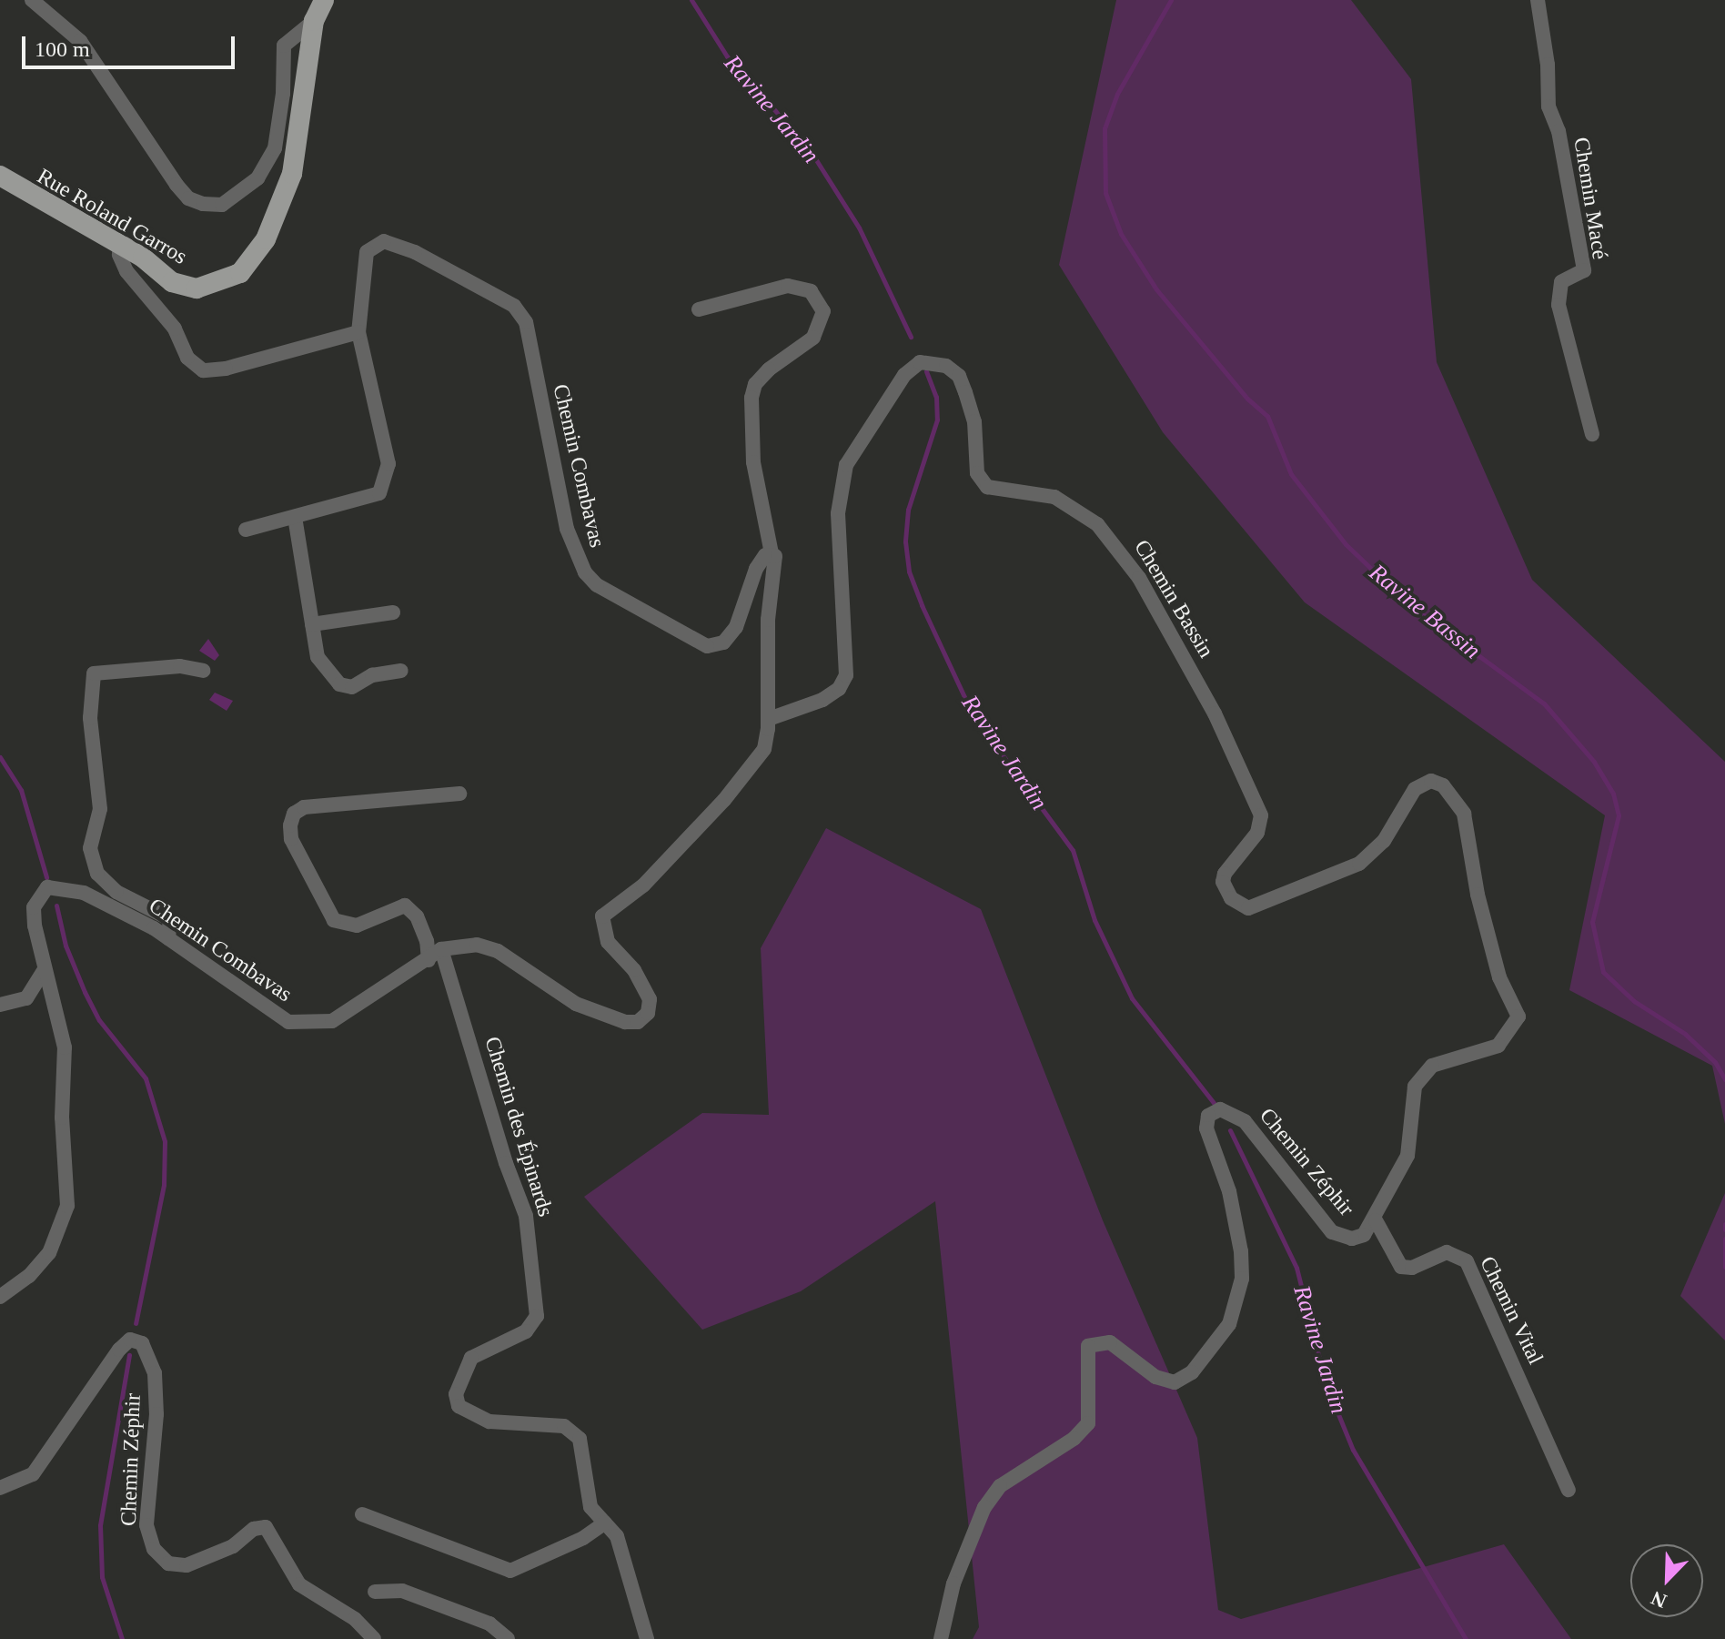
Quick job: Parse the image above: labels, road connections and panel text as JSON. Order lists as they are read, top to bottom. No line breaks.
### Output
{"streets":{"main road":["Rue Roland Garros"],"street":["Chemin Macé","Chemin Combavas","Chemin Bassin","Chemin des Épinards","Chemin Zéphir","Chemin Vital"]},"crossings":[["Chemin Combavas","Chemin des Épinards"],["Chemin Bassin","Chemin Zéphir"],["Chemin Zéphir","Chemin Vital"]],"water":["Ravine Jardin","Ravine Bassin"],"scale_bar":"100 m","north":"bottom left"}
